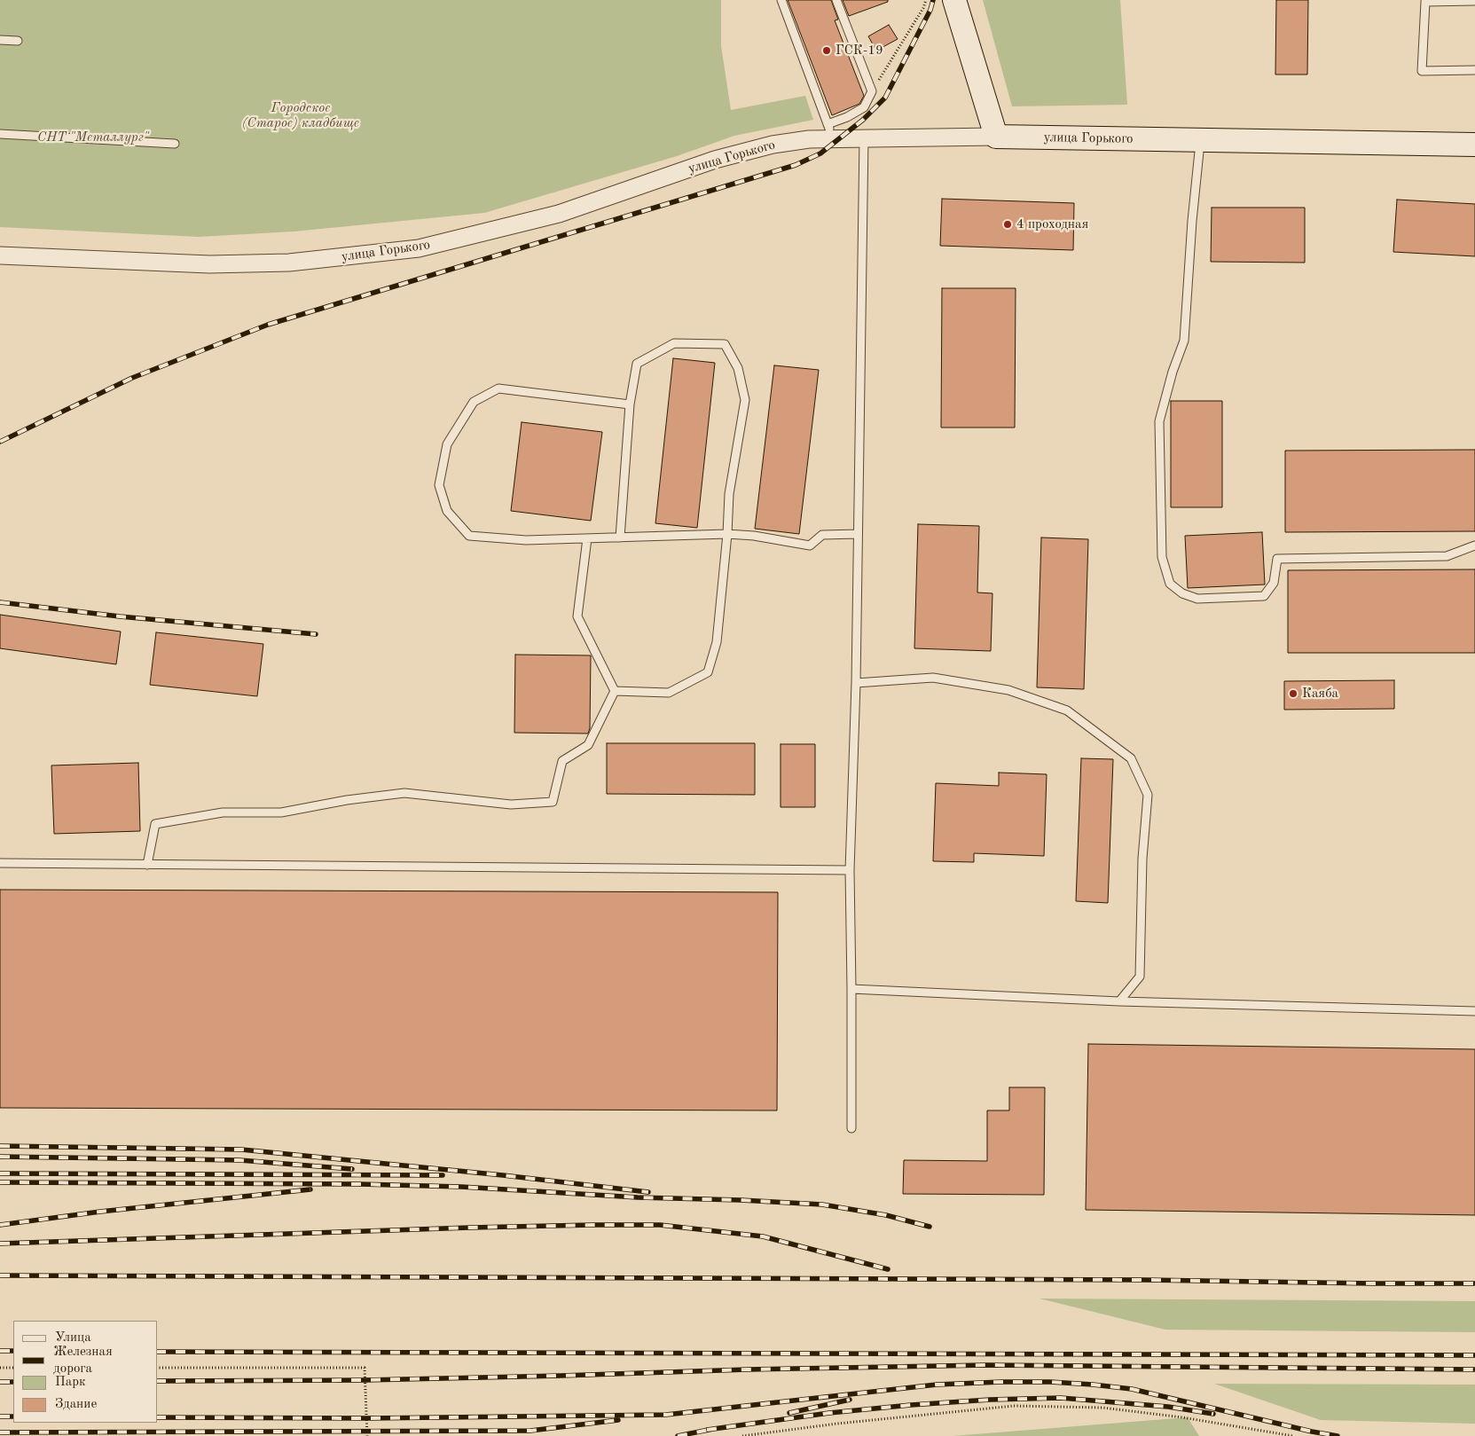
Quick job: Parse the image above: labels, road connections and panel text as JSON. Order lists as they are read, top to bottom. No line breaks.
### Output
{"streets":{"main road":["улица Горького"]},"parks":["Городское (Старое) кладбище","СНТ \"Металлург\""],"places":["ГСК-19","4 проходная","Каяба"],"legend":["Улица","Железная дорога","Парк","Здание"]}
